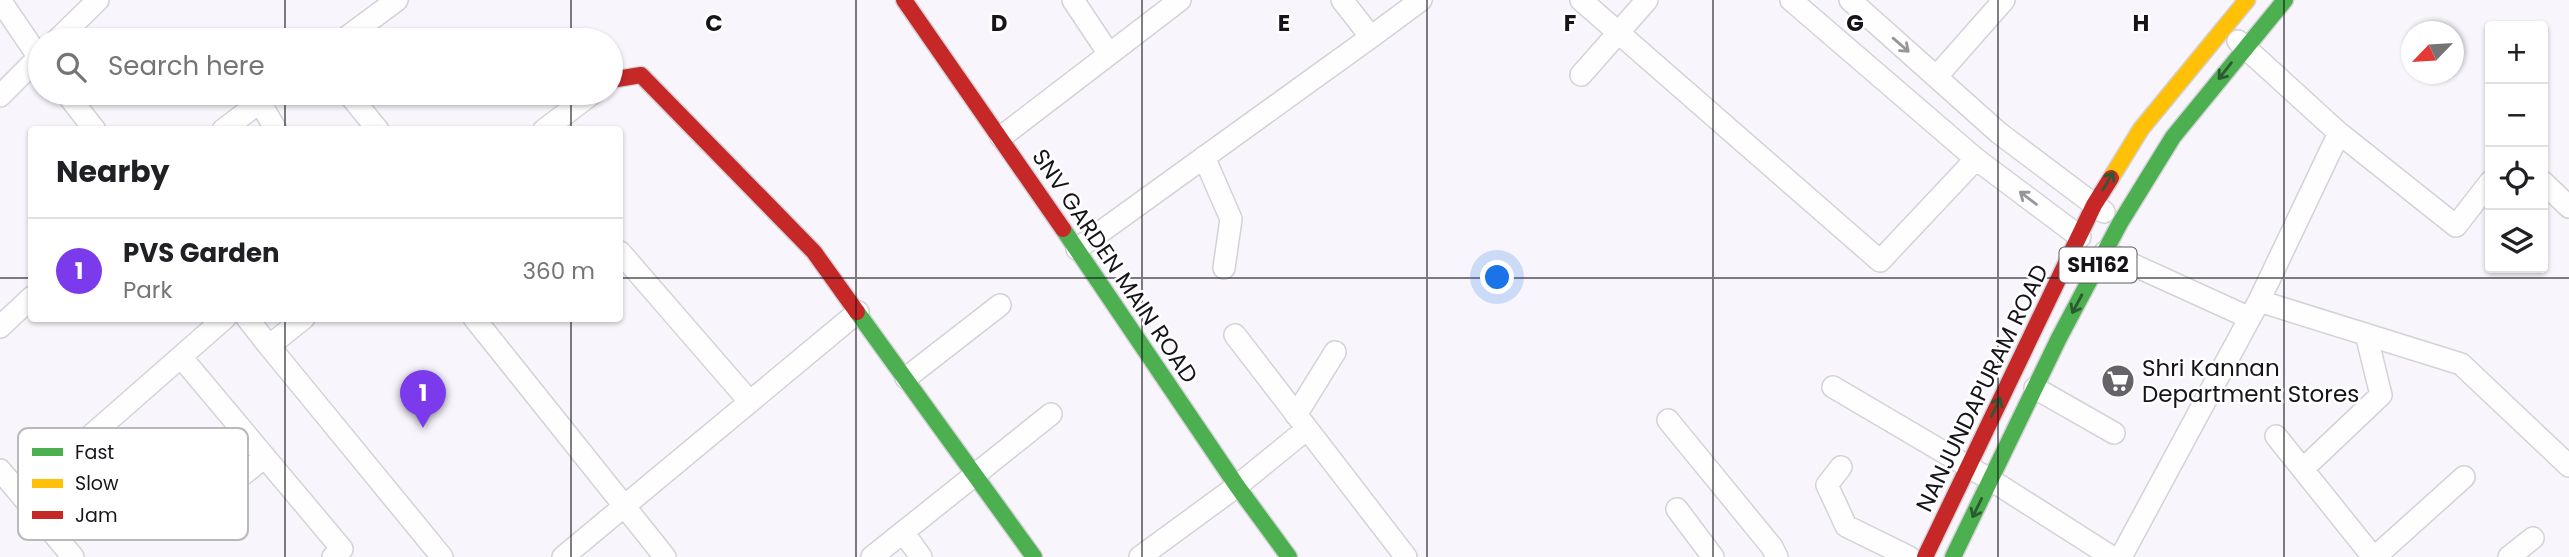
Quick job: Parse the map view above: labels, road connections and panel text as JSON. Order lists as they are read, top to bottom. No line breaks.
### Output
{"streets":{"street":["SH162","SNV GARDEN MAIN ROAD","NANJUNDAPURAM ROAD"]},"places":{"supermarket":["Shri Kannan Department Stores"]},"legend":["Fast","Slow","Jam"],"north":"bottom left","page":{"map_buttons":["+","−"],"search":"Search here","heading":"Nearby","list":[{"mark":"1","name":"PVS Garden","note":"Park","value":"360 m"}],"pins":"1"},"grid":{"columns":["C","D","E","F","G","H"]}}
